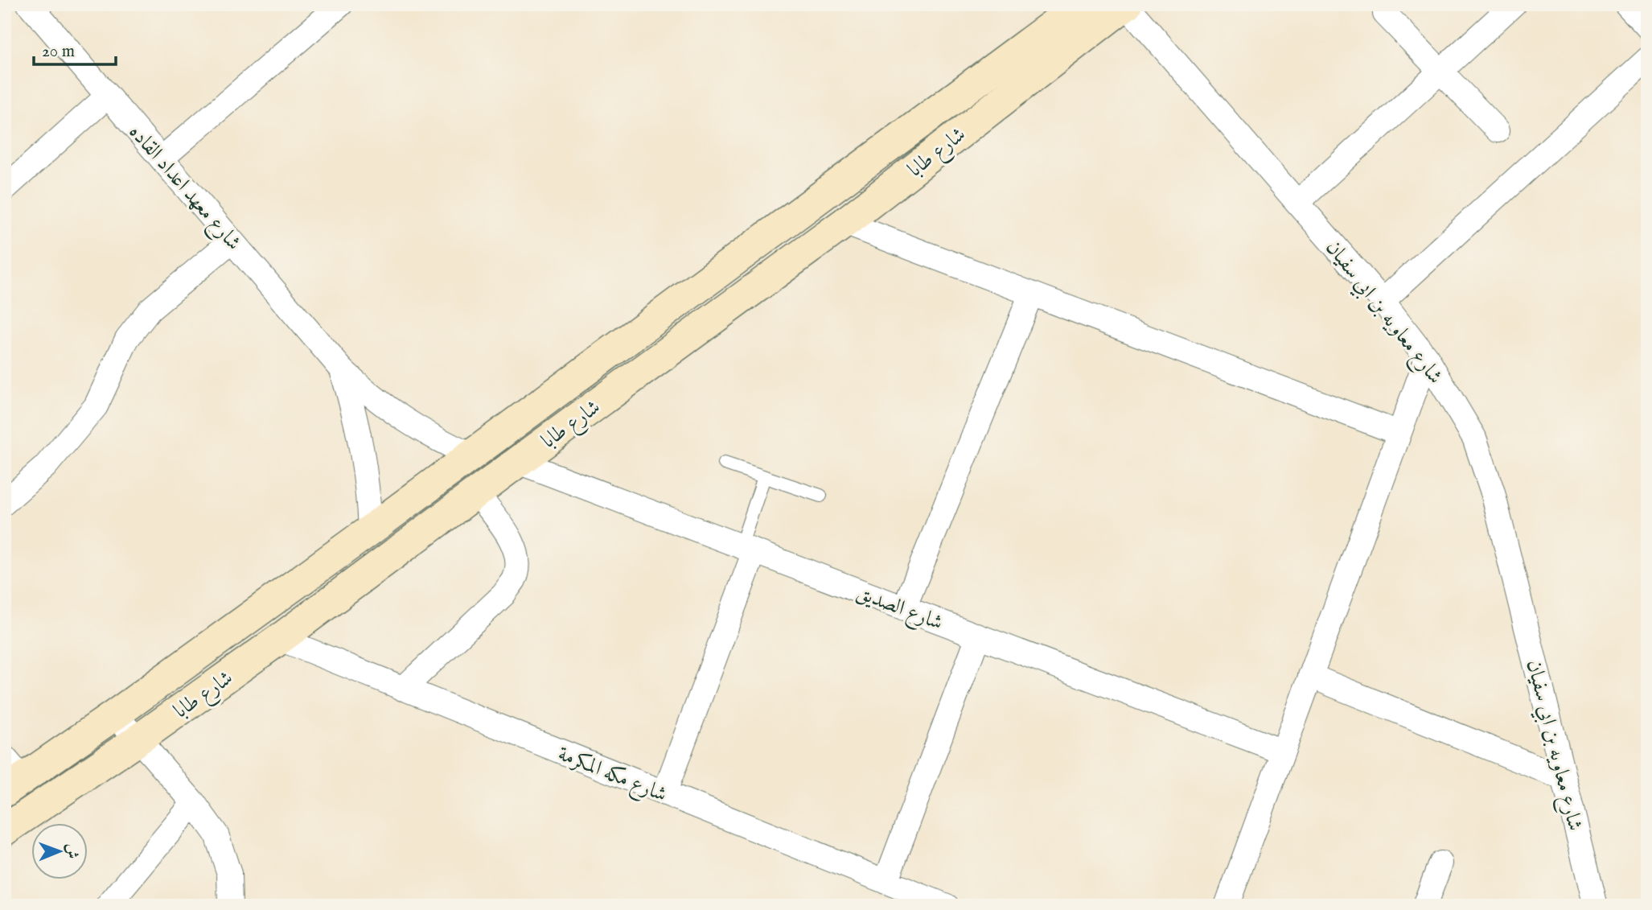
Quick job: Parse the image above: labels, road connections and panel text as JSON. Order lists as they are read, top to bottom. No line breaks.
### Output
{"streets":{"street":["شارع طابا","شارع معهد اعداد القاده","شارع معاويه بن ابي سفيان","شارع الصديق","شارع مكه المكرمة"]},"crossings":[["شارع طابا","شارع معهد اعداد القاده"],["شارع طابا","شارع معاويه بن ابي سفيان"],["شارع طابا","شارع الصديق"],["شارع طابا","شارع مكه المكرمة"]],"scale_bar":"20 m","north":"right"}
